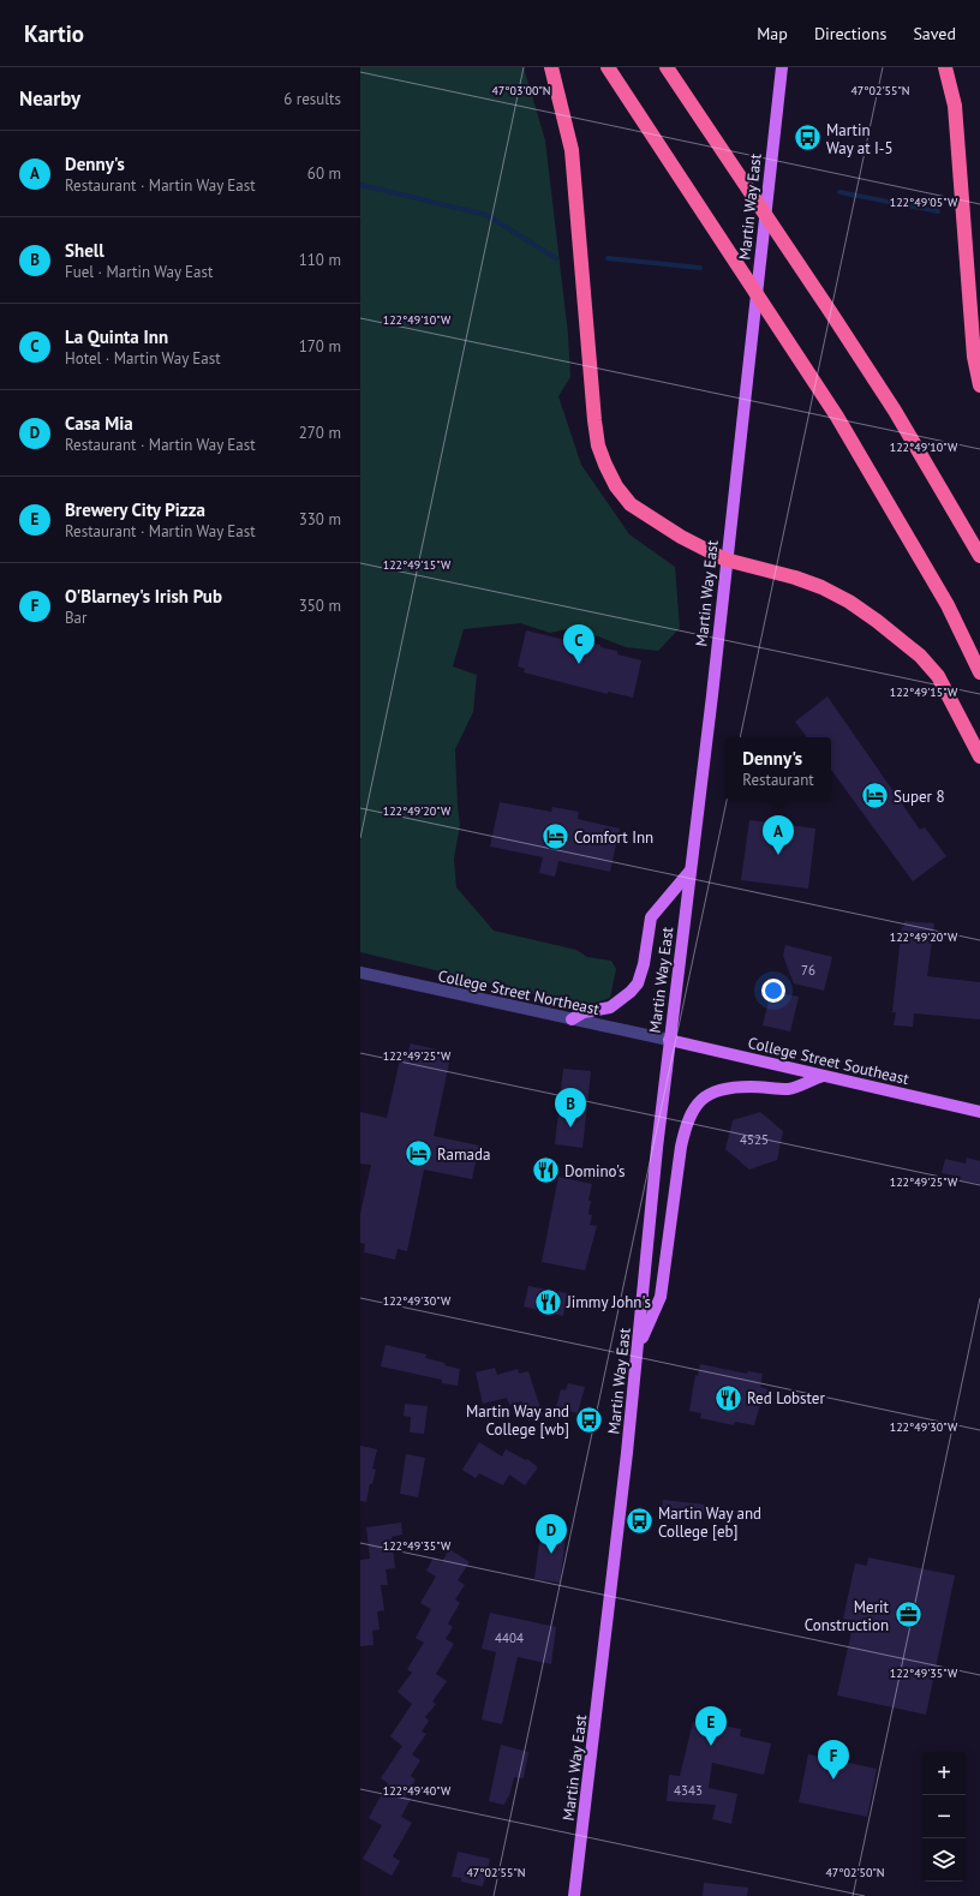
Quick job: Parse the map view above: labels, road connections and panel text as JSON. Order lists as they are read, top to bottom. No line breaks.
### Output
{"streets":{"main road":["Martin Way East","College Street Southeast"],"street":["College Street Northeast"]},"crossings":[["Martin Way East","College Street Northeast"],["Martin Way East","College Street Southeast"],["College Street Northeast","College Street Southeast"]],"places":{"bus stop":["Martin Way at I-5","Martin Way and College [wb]","Martin Way and College [eb]"],"hotel":["Super 8","Comfort Inn","Ramada"],"restaurant":["Domino's","Jimmy John's","Red Lobster"],"office":["Merit Construction"]},"house_numbers":["76","4525","4404","4343"],"page":{"header":"Kartio","nav":["Map","Directions","Saved"],"heading":["Nearby","6 results"],"list":[{"mark":"A","name":"Denny's","note":"Restaurant · Martin Way East","value":"60 m"},{"mark":"B","name":"Shell","note":"Fuel · Martin Way East","value":"110 m"},{"mark":"C","name":"La Quinta Inn","note":"Hotel · Martin Way East","value":"170 m"},{"mark":"D","name":"Casa Mia","note":"Restaurant · Martin Way East","value":"270 m"},{"mark":"E","name":"Brewery City Pizza","note":"Restaurant · Martin Way East","value":"330 m"},{"mark":"F","name":"O'Blarney's Irish Pub","note":"Bar","value":"350 m"}],"pins":["C","A","B","D","E","F"],"popup":["Denny's","Restaurant"],"map_buttons":["+","−"]},"coordinates":["47°03'00\"N","47°02'55\"N","122°49'05\"W","122°49'10\"W","122°49'15\"W","122°49'20\"W","122°49'25\"W","122°49'30\"W","122°49'35\"W","122°49'40\"W","47°02'50\"N"]}
